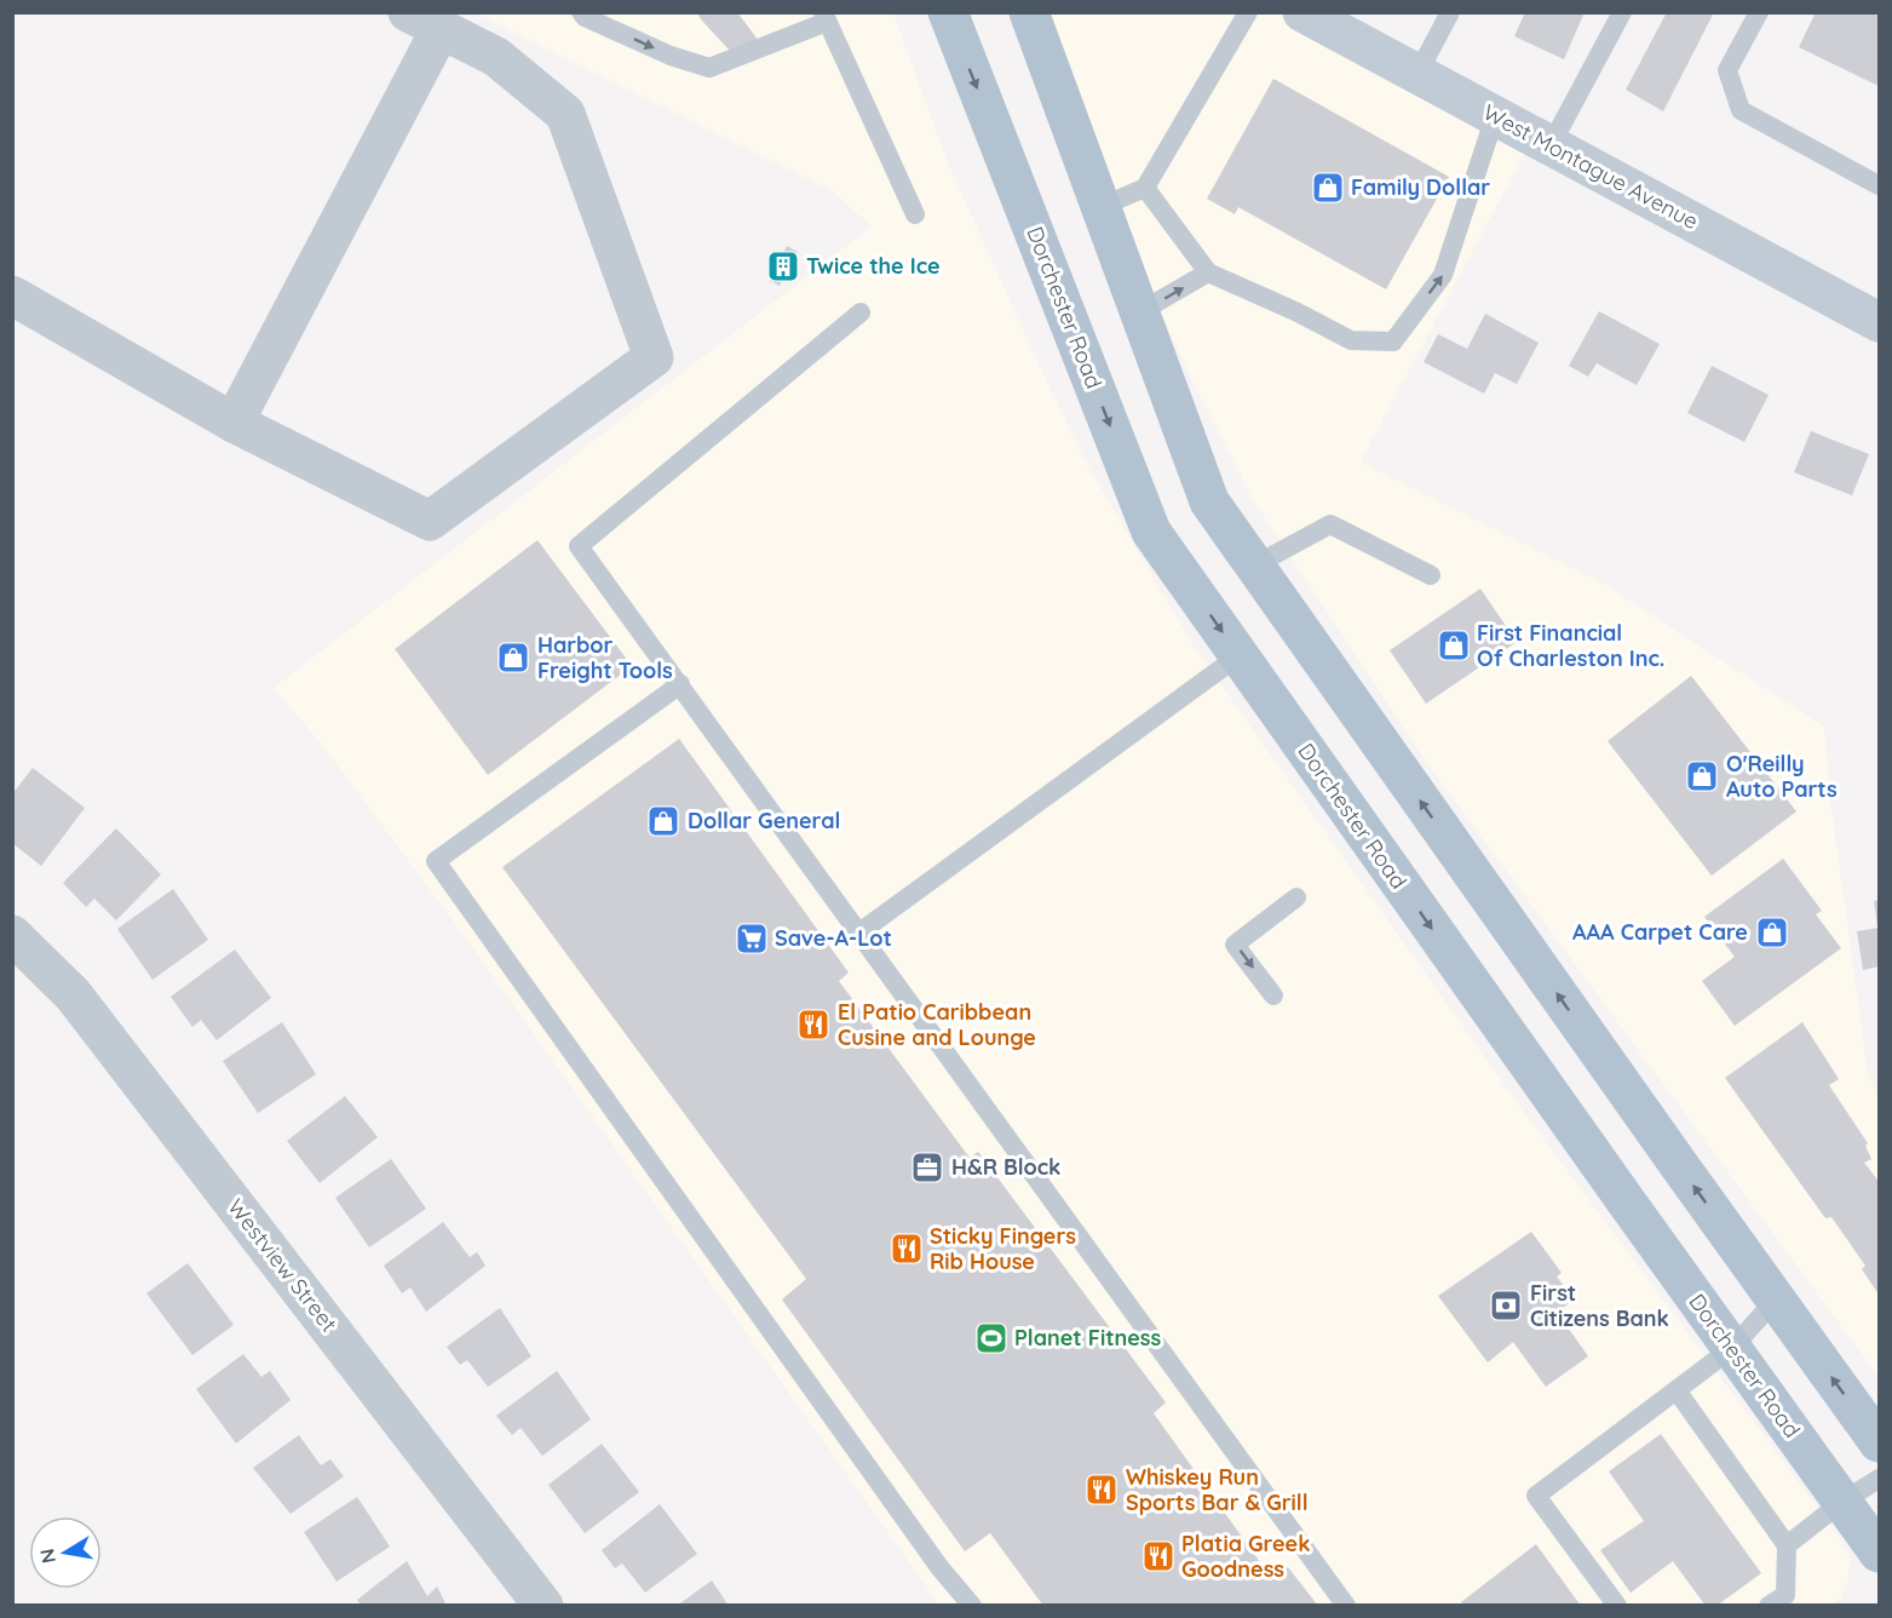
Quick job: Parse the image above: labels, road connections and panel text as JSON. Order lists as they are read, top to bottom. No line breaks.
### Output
{"streets":{"main road":["Dorchester Road"],"street":["West Montague Avenue","Westview Street"]},"places":{"shop":["Family Dollar","First Financial Of Charleston Inc.","Harbor Freight Tools","O'Reilly Auto Parts","Dollar General","AAA Carpet Care"],"building":["Twice the Ice"],"supermarket":["Save-A-Lot"],"restaurant":["El Patio Caribbean Cusine and Lounge","Sticky Fingers Rib House","Whiskey Run Sports Bar & Grill","Platia Greek Goodness"],"office":["H&R Block"],"bank":["First Citizens Bank"],"sports":["Planet Fitness"]},"north":"left"}
